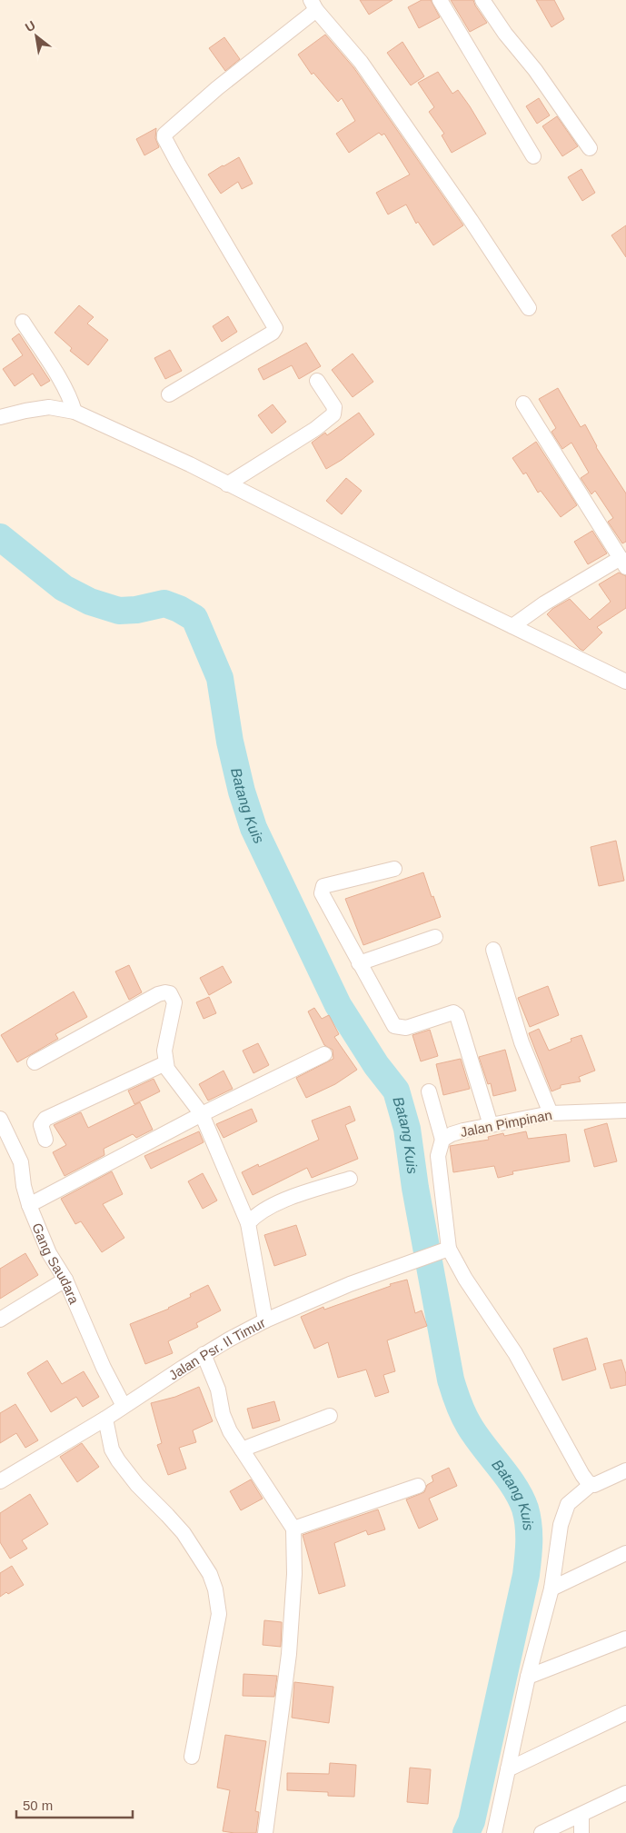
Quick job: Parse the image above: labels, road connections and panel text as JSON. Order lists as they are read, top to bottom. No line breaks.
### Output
{"streets":{"street":["Jalan Pimpinan","Gang Saudara","Jalan Psr. II Timur"]},"crossings":[["Jalan Pimpinan","Jalan Psr. II Timur"],["Gang Saudara","Jalan Psr. II Timur"]],"water":["Batang Kuis"],"scale_bar":"50 m","north":"top left"}
